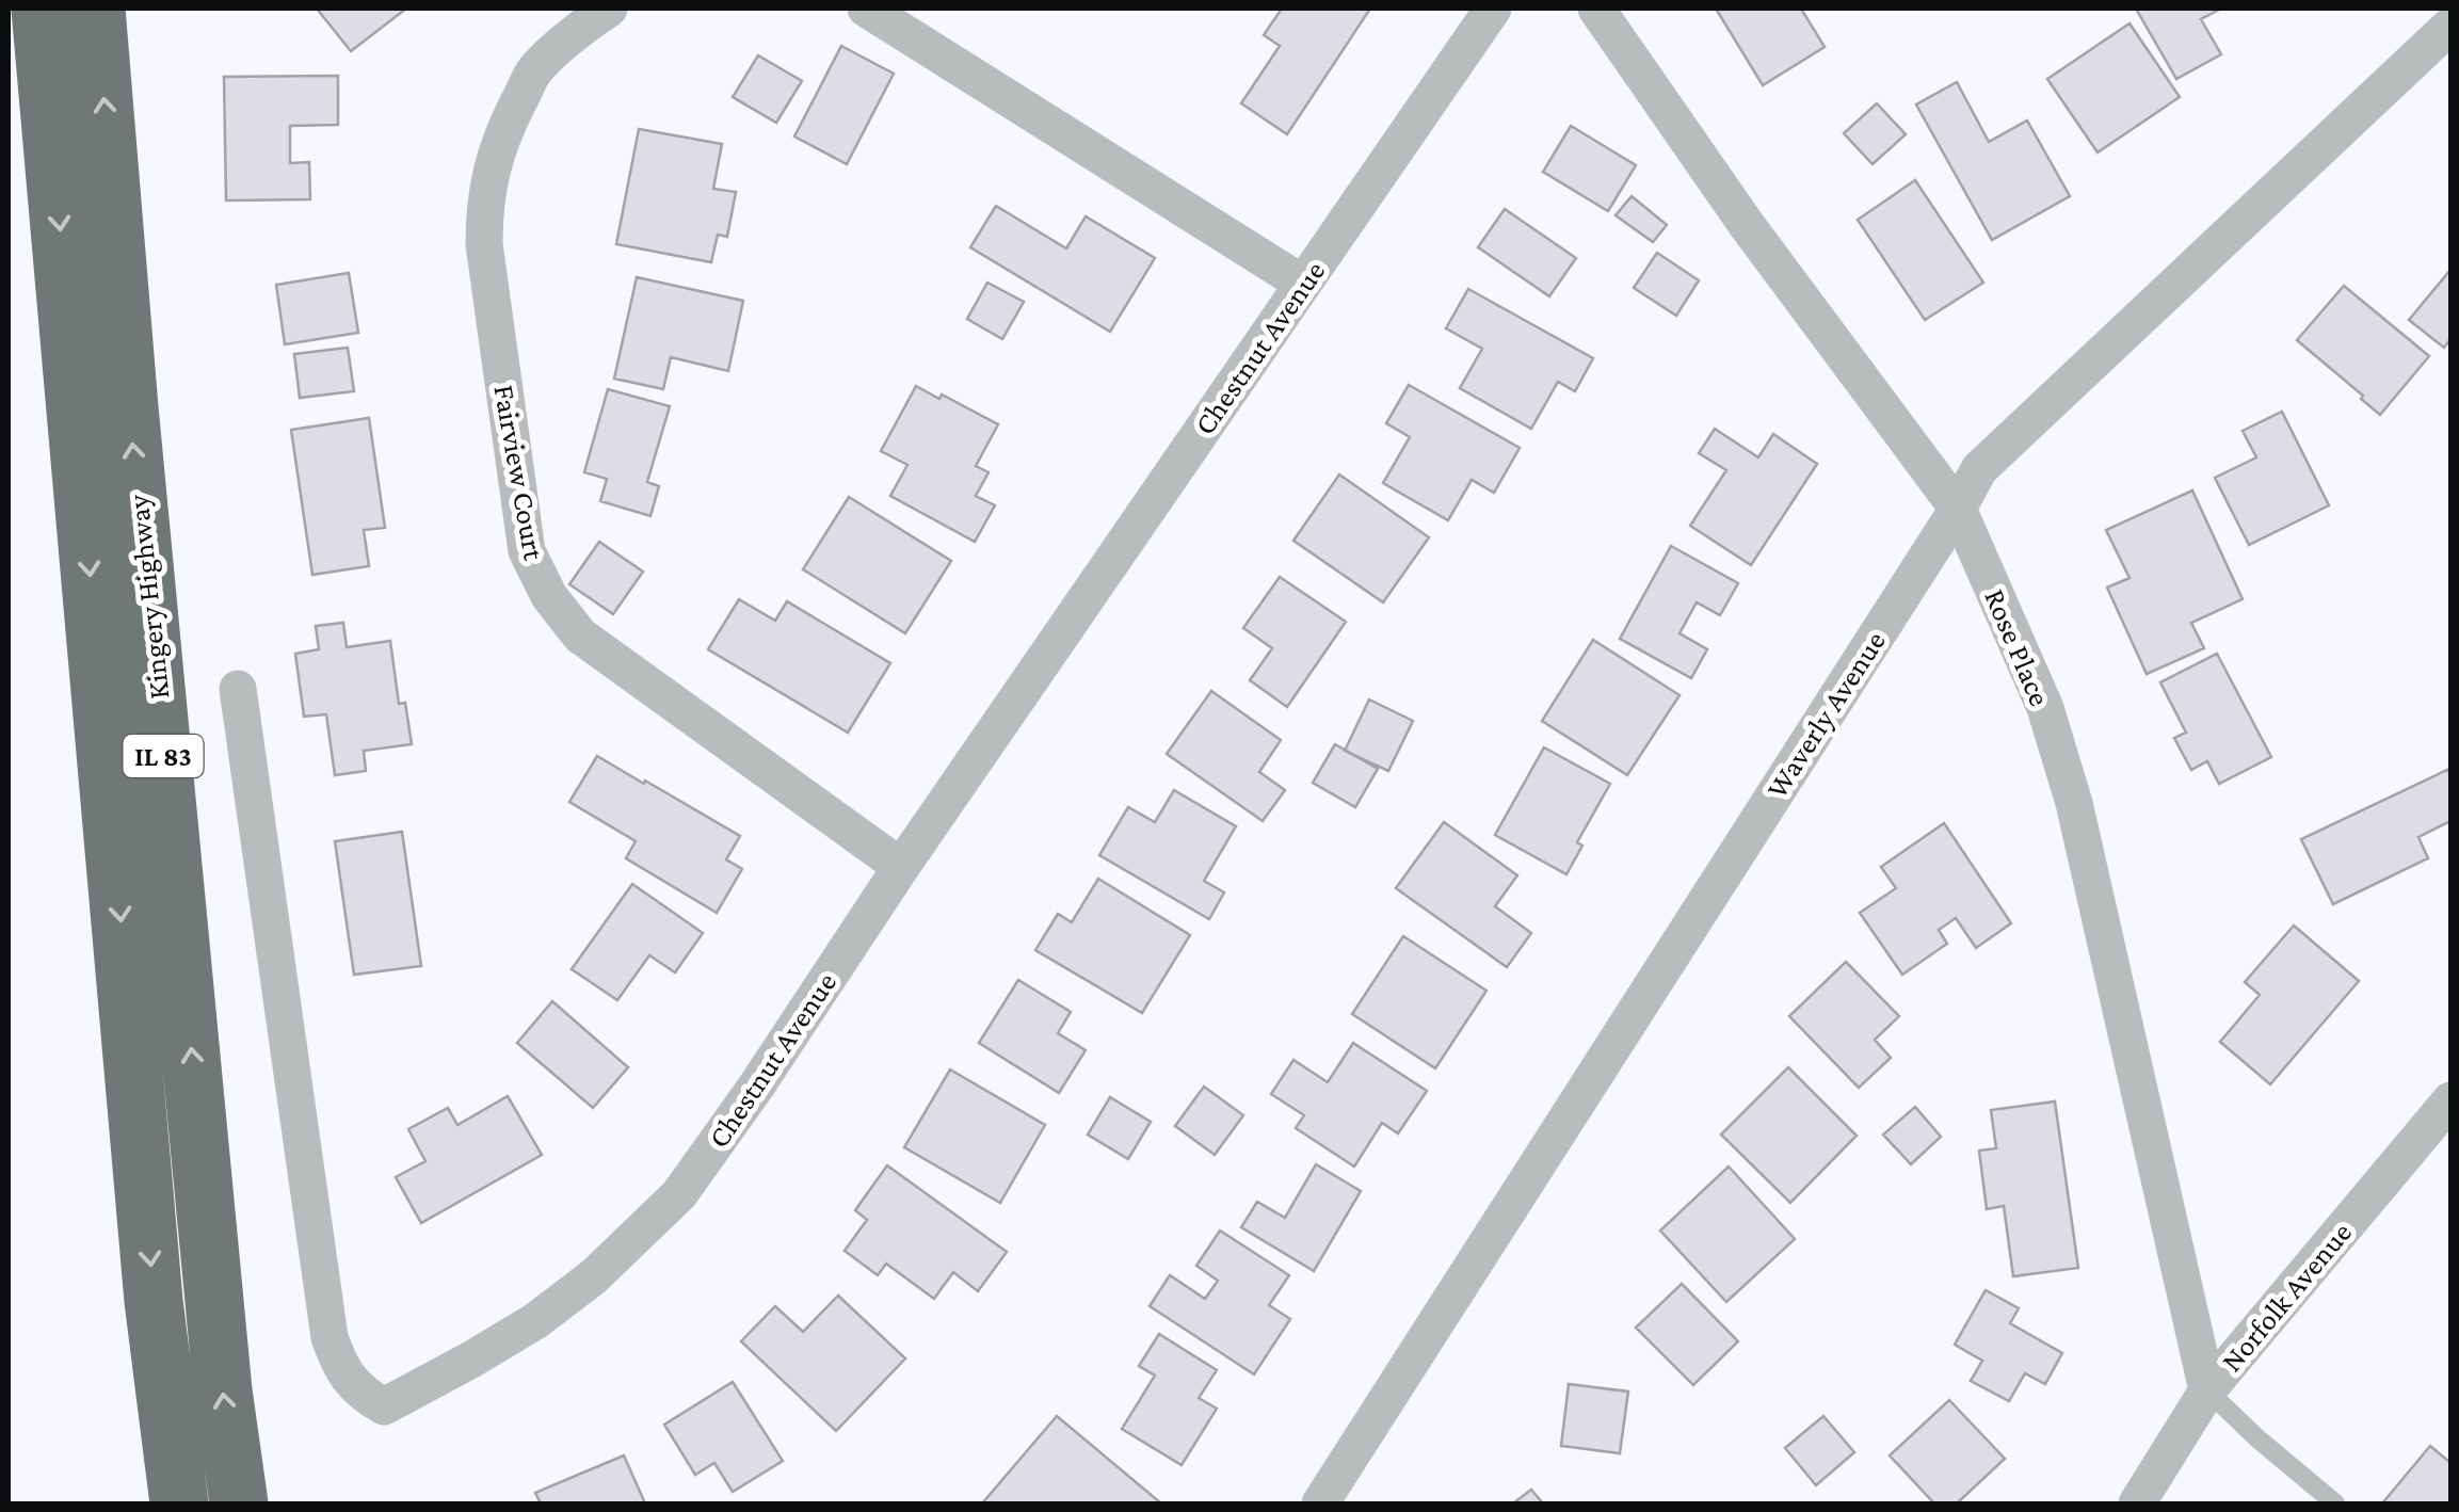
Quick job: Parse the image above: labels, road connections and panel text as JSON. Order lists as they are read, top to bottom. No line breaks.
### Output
{"streets":{"highway":["Kingery Highway","IL 83"],"street":["Chestnut Avenue","Fairview Court","Rose Place","Waverly Avenue","Norfolk Avenue"]},"crossings":[["Chestnut Avenue","Fairview Court"],["Rose Place","Waverly Avenue"],["Rose Place","Norfolk Avenue"]]}
